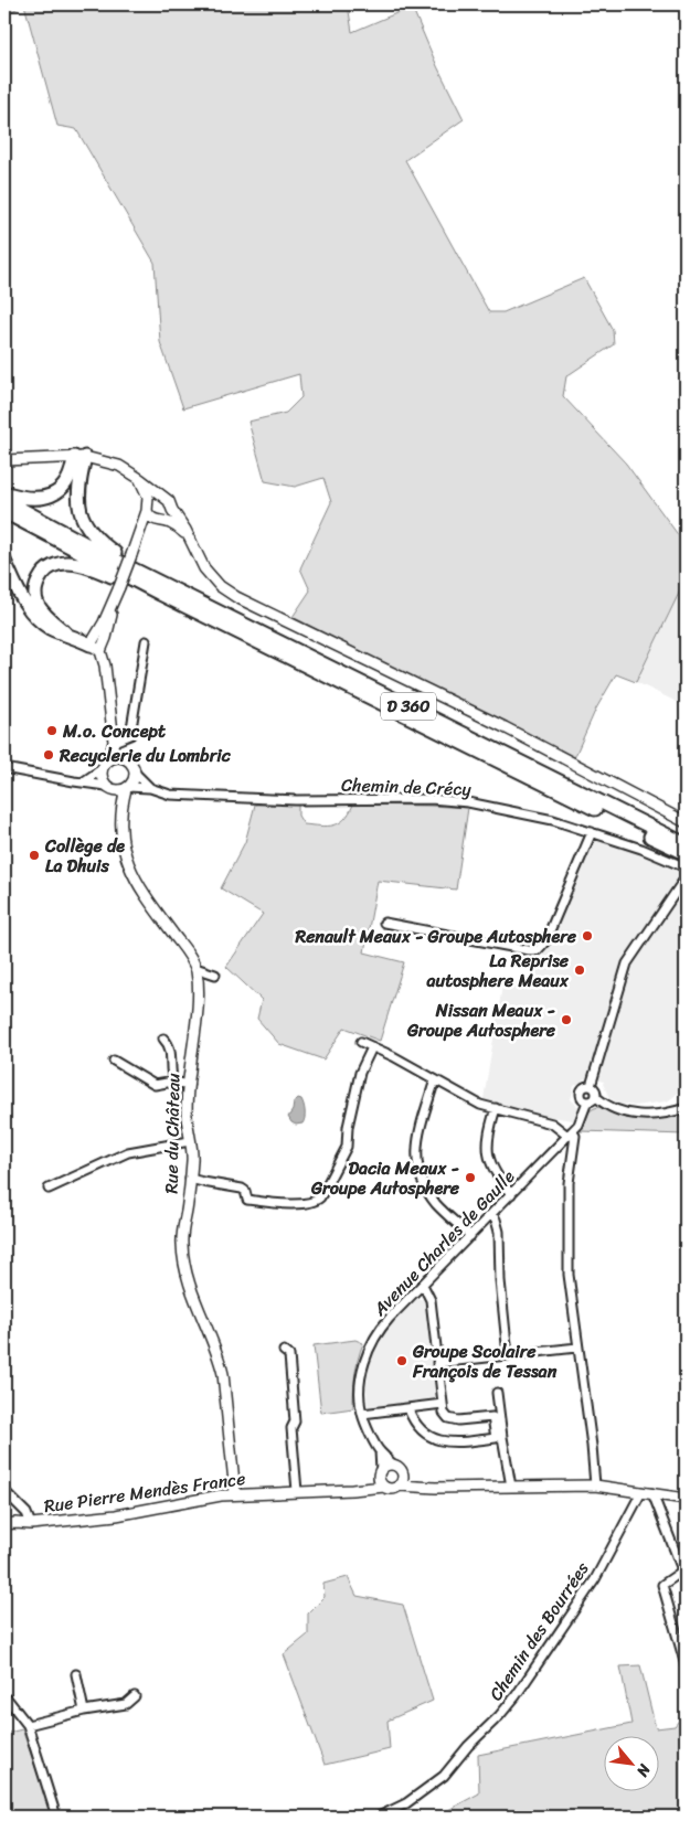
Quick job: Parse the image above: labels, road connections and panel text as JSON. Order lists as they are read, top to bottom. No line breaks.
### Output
{"streets":{"highway":["D 360"],"street":["Chemin de Crécy","Rue du Château","Avenue Charles de Gaulle","Rue Pierre Mendès France","Chemin des Bourrées"]},"crossings":[["Chemin de Crécy","Rue du Château"],["Rue du Château","Rue Pierre Mendès France"],["Avenue Charles de Gaulle","Rue Pierre Mendès France"]],"places":["M.o. Concept","Recyclerie du Lombric","Collège de La Dhuis","Renault Meaux - Groupe Autosphere","La Reprise autosphere Meaux","Nissan Meaux - Groupe Autosphere","Dacia Meaux - Groupe Autosphere","Groupe Scolaire François de Tessan"],"north":"bottom right"}
